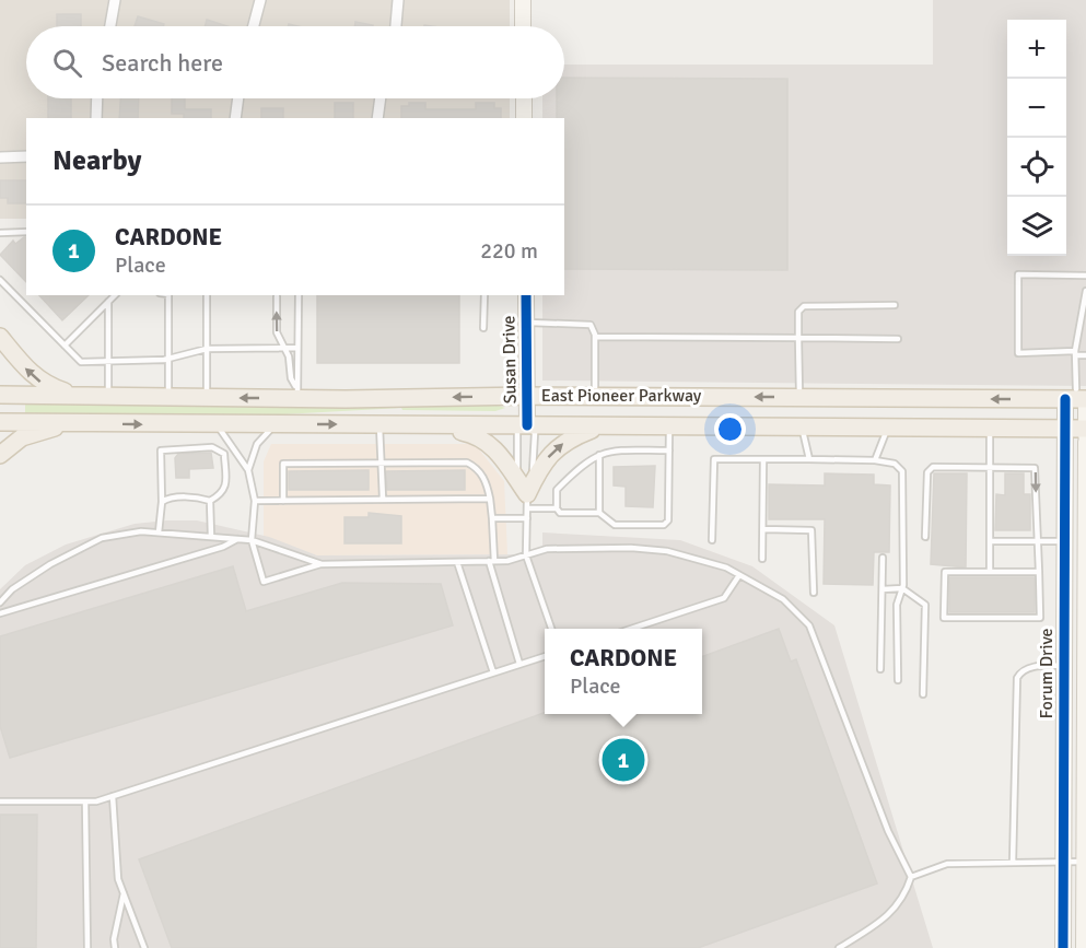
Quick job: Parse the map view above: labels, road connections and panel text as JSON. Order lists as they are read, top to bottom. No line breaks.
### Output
{"streets":{"main road":["East Pioneer Parkway"],"street":["Susan Drive","Forum Drive"]},"crossings":[["Susan Drive","East Pioneer Parkway"],["East Pioneer Parkway","Forum Drive"]],"page":{"map_buttons":["+","−"],"search":"Search here","heading":"Nearby","list":[{"mark":"1","name":"CARDONE","note":"Place","value":"220 m"}],"popup":["CARDONE","Place"],"pins":"1"}}
